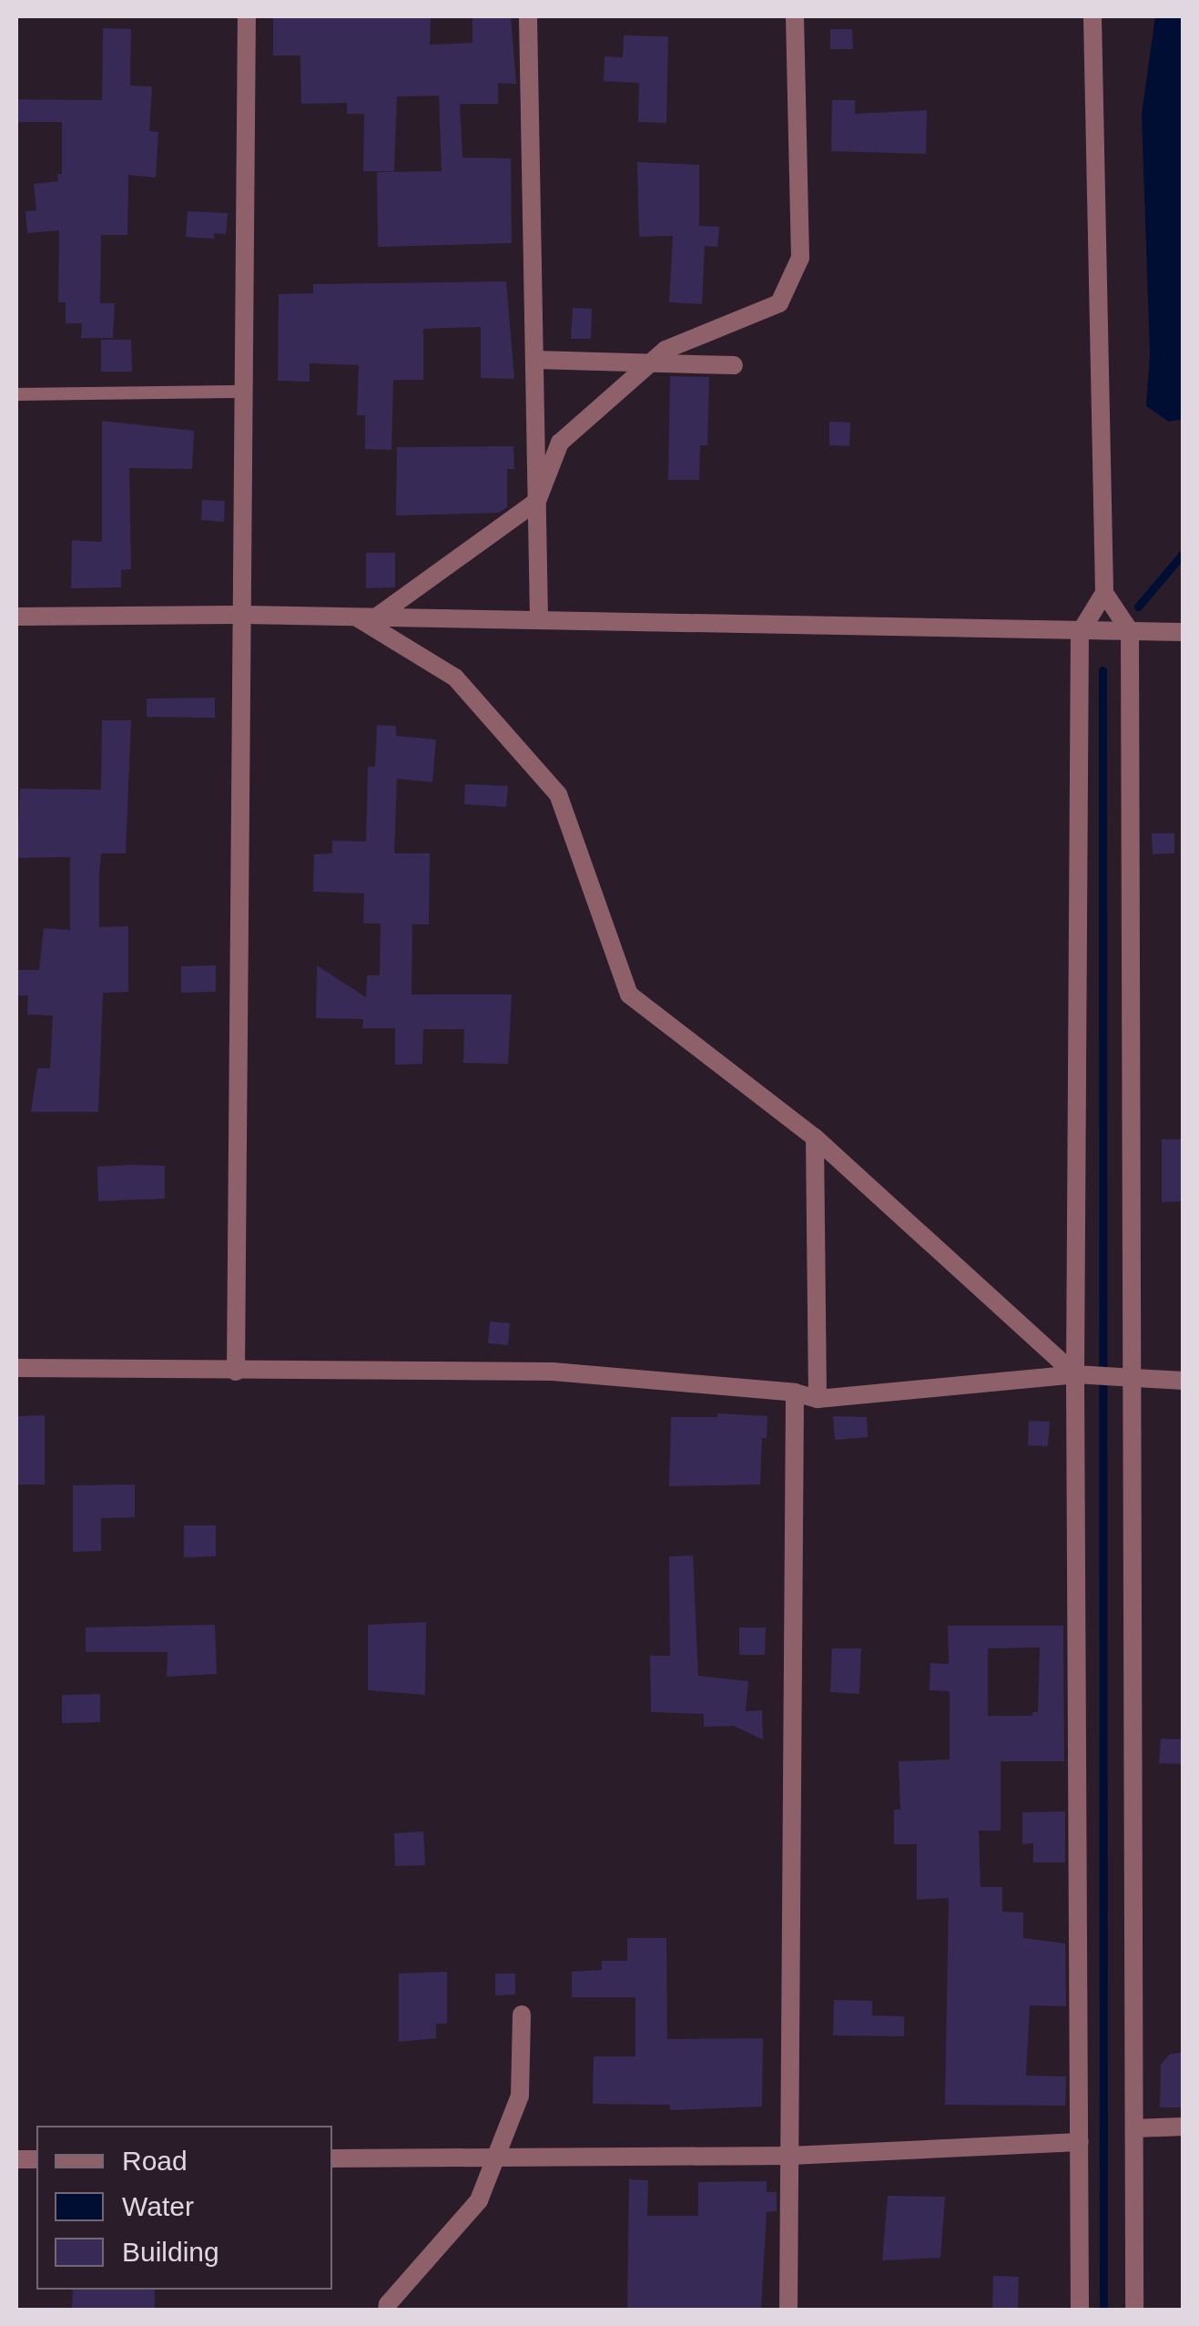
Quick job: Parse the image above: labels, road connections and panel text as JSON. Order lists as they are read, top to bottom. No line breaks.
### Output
{"legend":["Road","Water","Building"]}
